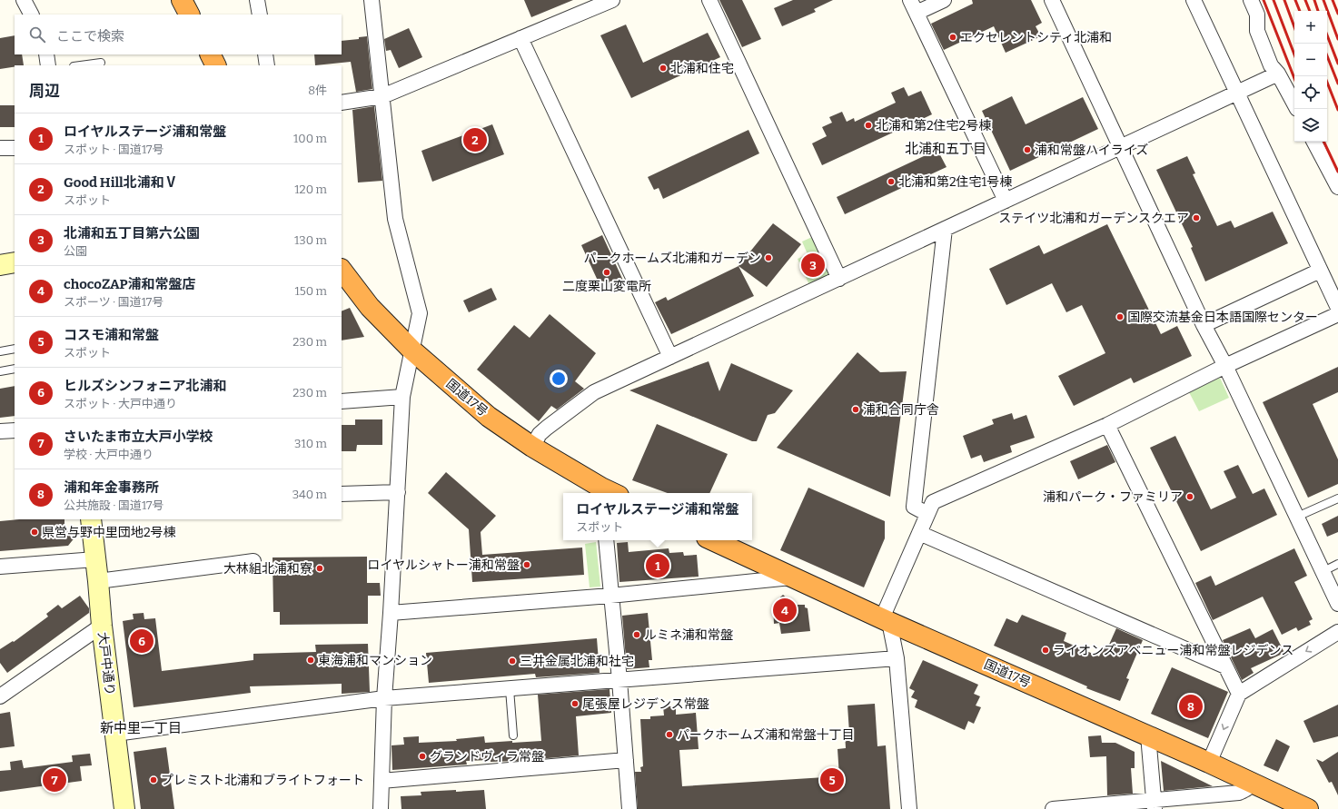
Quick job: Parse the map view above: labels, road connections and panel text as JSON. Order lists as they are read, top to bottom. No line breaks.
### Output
{"streets":{"highway":["国道17号"],"street":["大戸中通り"]},"districts":["北浦和五丁目","新中里一丁目"],"places":["エクセレントシティ北浦和","北浦和住宅","北浦和第2住宅2号棟","浦和常盤ハイライズ","北浦和第2住宅1号棟","ステイツ北浦和ガーデンスクエア","パークホームズ北浦和ガーデン","二度栗山変電所","国際交流基金日本語国際センター","浦和合同庁舎","浦和パーク・ファミリア","県営与野中里団地2号棟","ロイヤルシャトー浦和常盤","大林組北浦和寮","ルミネ浦和常盤","ライオンズアベニュー浦和常盤レジデンス","東海浦和マンション","三井金属北浦和社宅","尾張屋レジデンス常盤","パークホームズ浦和常盤十丁目","グランドヴィラ常盤","プレミスト北浦和ブライトフォート"],"page":{"map_buttons":["+","−"],"search":"ここで検索","heading":["周辺","8件"],"list":[{"mark":"1","name":"ロイヤルステージ浦和常盤","note":"スポット · 国道17号","value":"100 m"},{"mark":"2","name":"Good Hill北浦和Ⅴ","note":"スポット","value":"120 m"},{"mark":"3","name":"北浦和五丁目第六公園","note":"公園","value":"130 m"},{"mark":"4","name":"chocoZAP浦和常盤店","note":"スポーツ · 国道17号","value":"150 m"},{"mark":"5","name":"コスモ浦和常盤","note":"スポット","value":"230 m"},{"mark":"6","name":"ヒルズシンフォニア北浦和","note":"スポット · 大戸中通り","value":"230 m"},{"mark":"7","name":"さいたま市立大戸小学校","note":"学校 · 大戸中通り","value":"310 m"},{"mark":"8","name":"浦和年金事務所","note":"公共施設 · 国道17号","value":"340 m"}],"pins":["2","3","1","4","6","8","5","7"],"popup":["ロイヤルステージ浦和常盤","スポット"]}}
